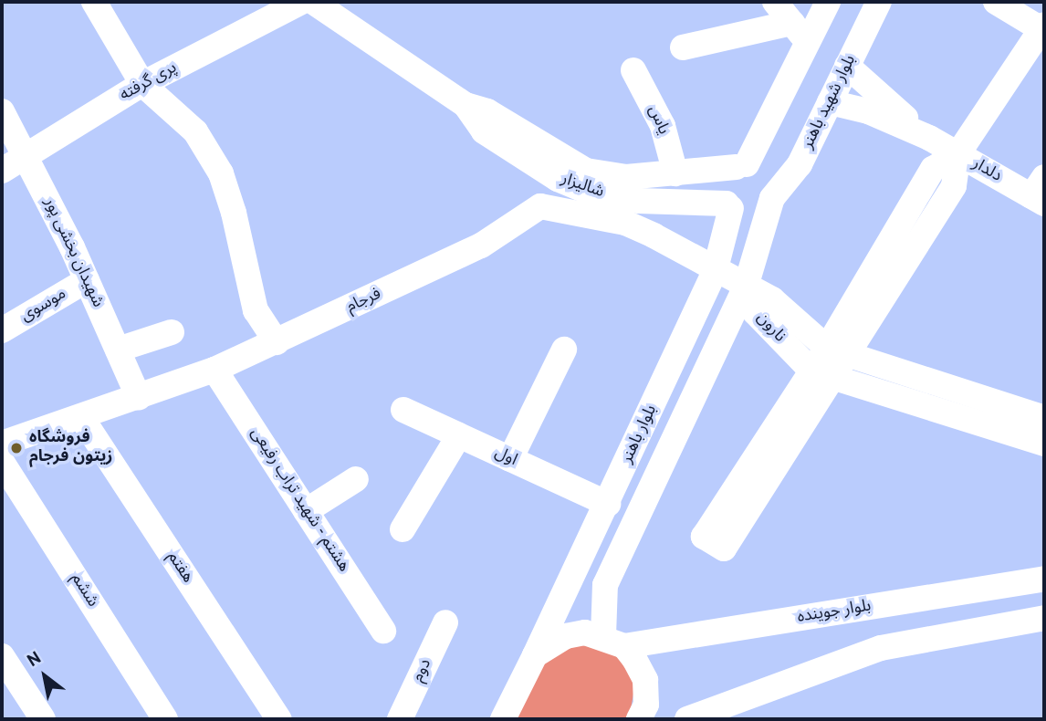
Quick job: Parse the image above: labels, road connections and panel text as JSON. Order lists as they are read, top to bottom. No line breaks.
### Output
{"streets":{"street":["پری گرفته","بلوار شهید باهنر","یاس","دلدار","شالیزار","شهیدان بخشی پور","فرجام","موسوی","نارون","بلوار باهنر","اول","هشتم - شهید تراب رفیعی","هفتم","ششم","بلوار جوینده","دوم"]},"crossings":[["پری گرفته","شهیدان بخشی پور"],["بلوار شهید باهنر","شالیزار"],["بلوار شهید باهنر","بلوار باهنر"],["یاس","شالیزار"],["شالیزار","بلوار باهنر"],["شهیدان بخشی پور","فرجام"],["شهیدان بخشی پور","موسوی"],["فرجام","هشتم - شهید تراب رفیعی"],["فرجام","هفتم"],["نارون","بلوار باهنر"],["بلوار باهنر","اول"],["بلوار باهنر","بلوار جوینده"]],"places":["فروشگاه زیتون فرجام"],"north":"top left"}
